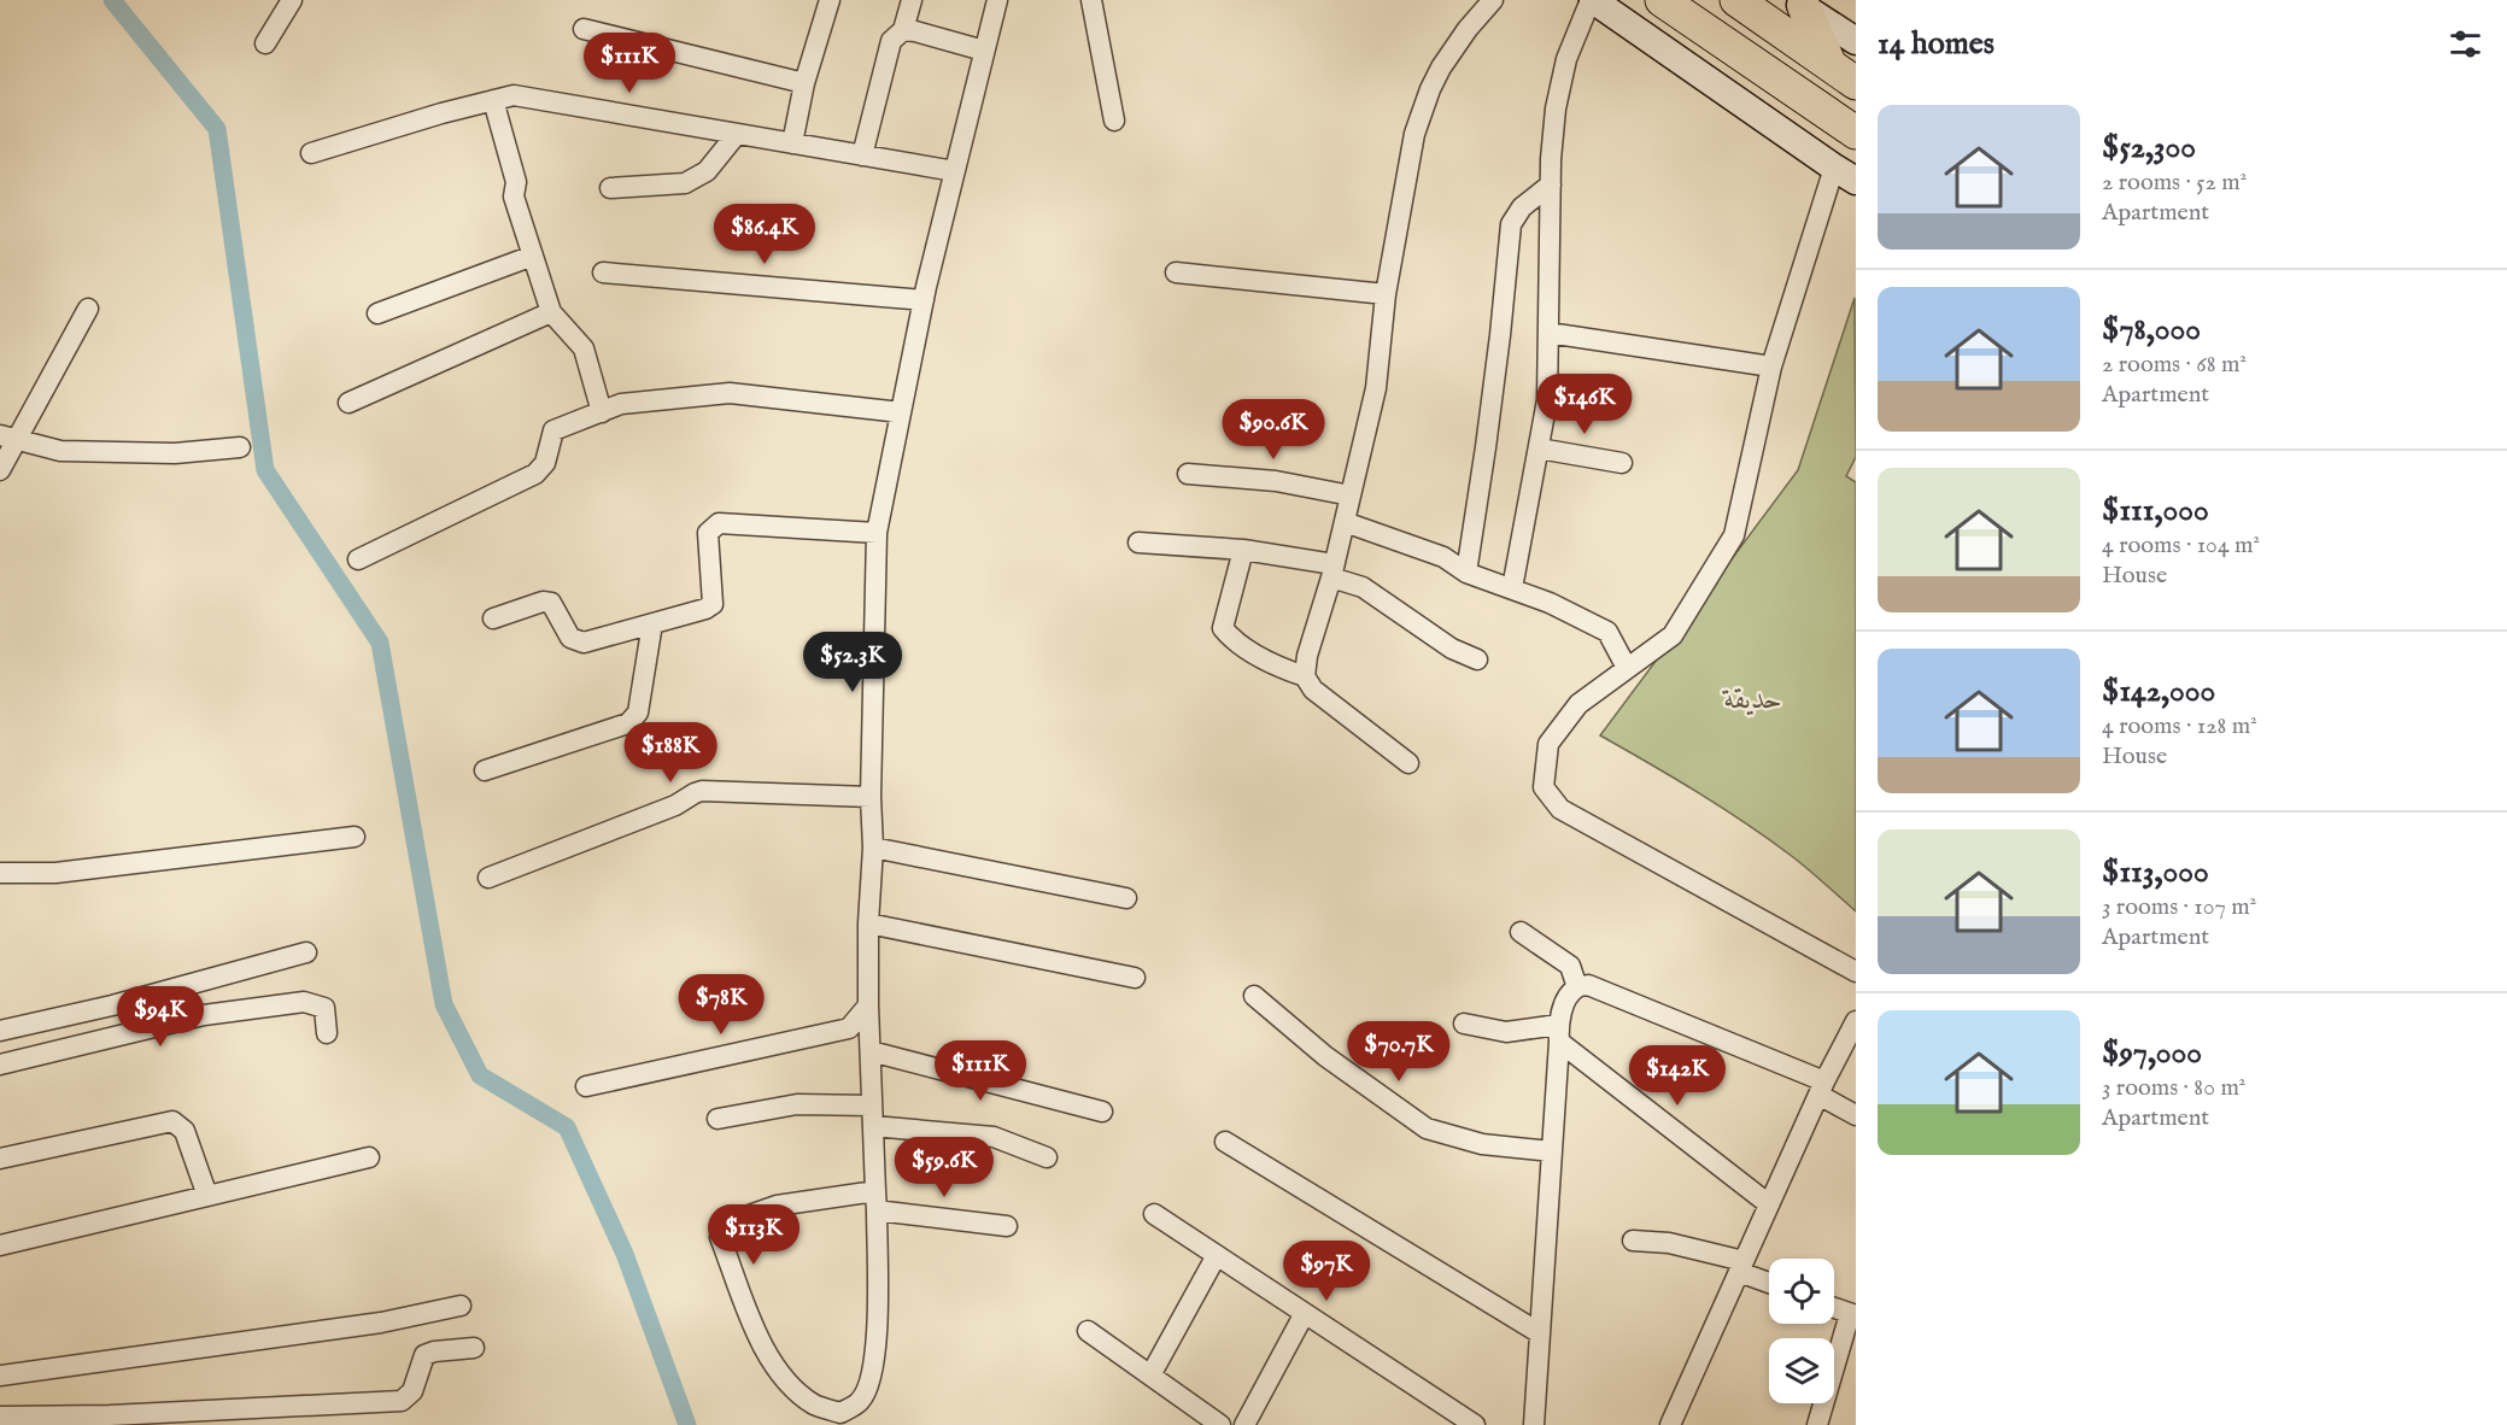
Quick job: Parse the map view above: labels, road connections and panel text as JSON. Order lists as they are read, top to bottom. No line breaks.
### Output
{"parks":["حديقة"],"page":{"heading":"14 homes","price":["$111K","$86.4K","$146K","$90.6K","$52.3K","$188K","$78K","$94K","$70.7K","$111K","$142K","$59.6K","$113K","$97K"],"list":[{"name":"$52,300","note":"2 rooms · 52 m² · Apartment"},{"name":"$78,000","note":"2 rooms · 68 m² · Apartment"},{"name":"$111,000","note":"4 rooms · 104 m² · House"},{"name":"$142,000","note":"4 rooms · 128 m² · House"},{"name":"$113,000","note":"3 rooms · 107 m² · Apartment"},{"name":"$97,000","note":"3 rooms · 80 m² · Apartment"}]}}
